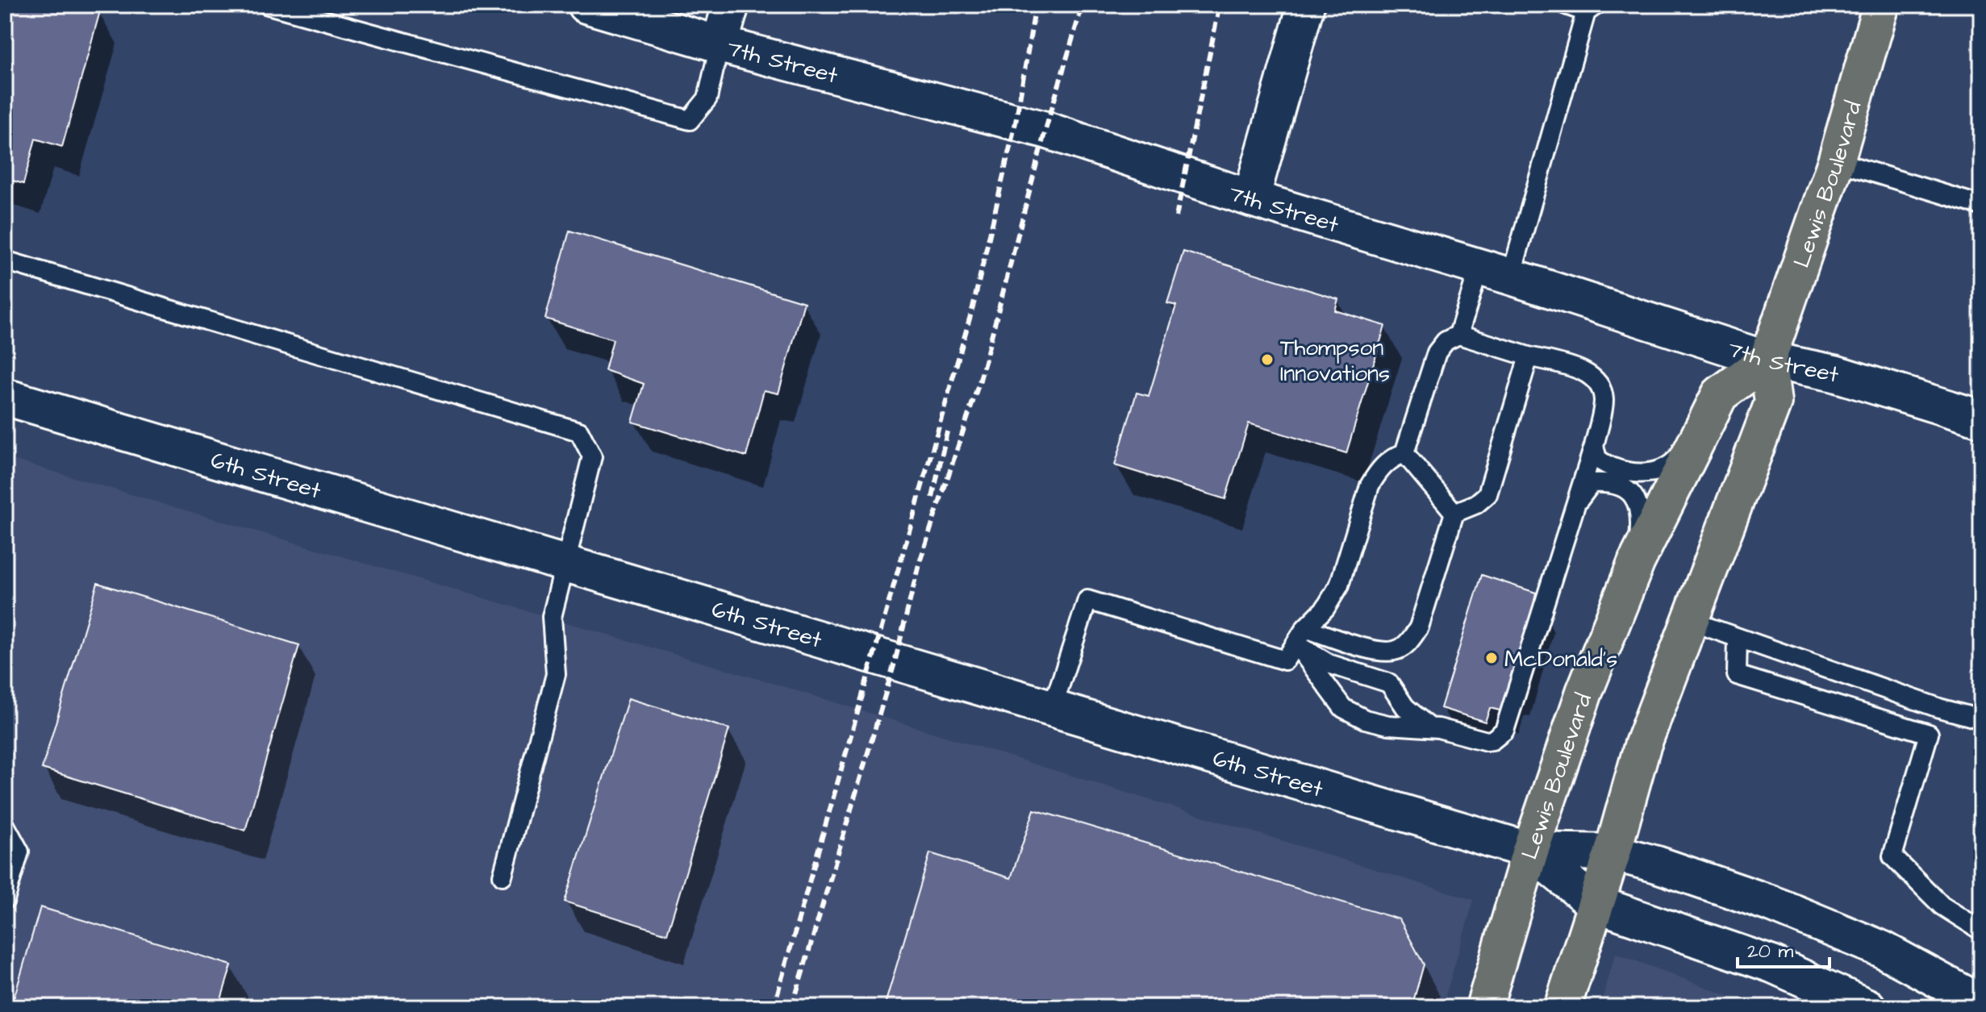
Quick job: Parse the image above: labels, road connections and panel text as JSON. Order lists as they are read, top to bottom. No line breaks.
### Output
{"streets":{"main road":["7th Street","Lewis Boulevard","6th Street"]},"crossings":[["7th Street","Lewis Boulevard"],["Lewis Boulevard","6th Street"]],"places":["Thompson Innovations","McDonald's"],"scale_bar":"20 m"}
